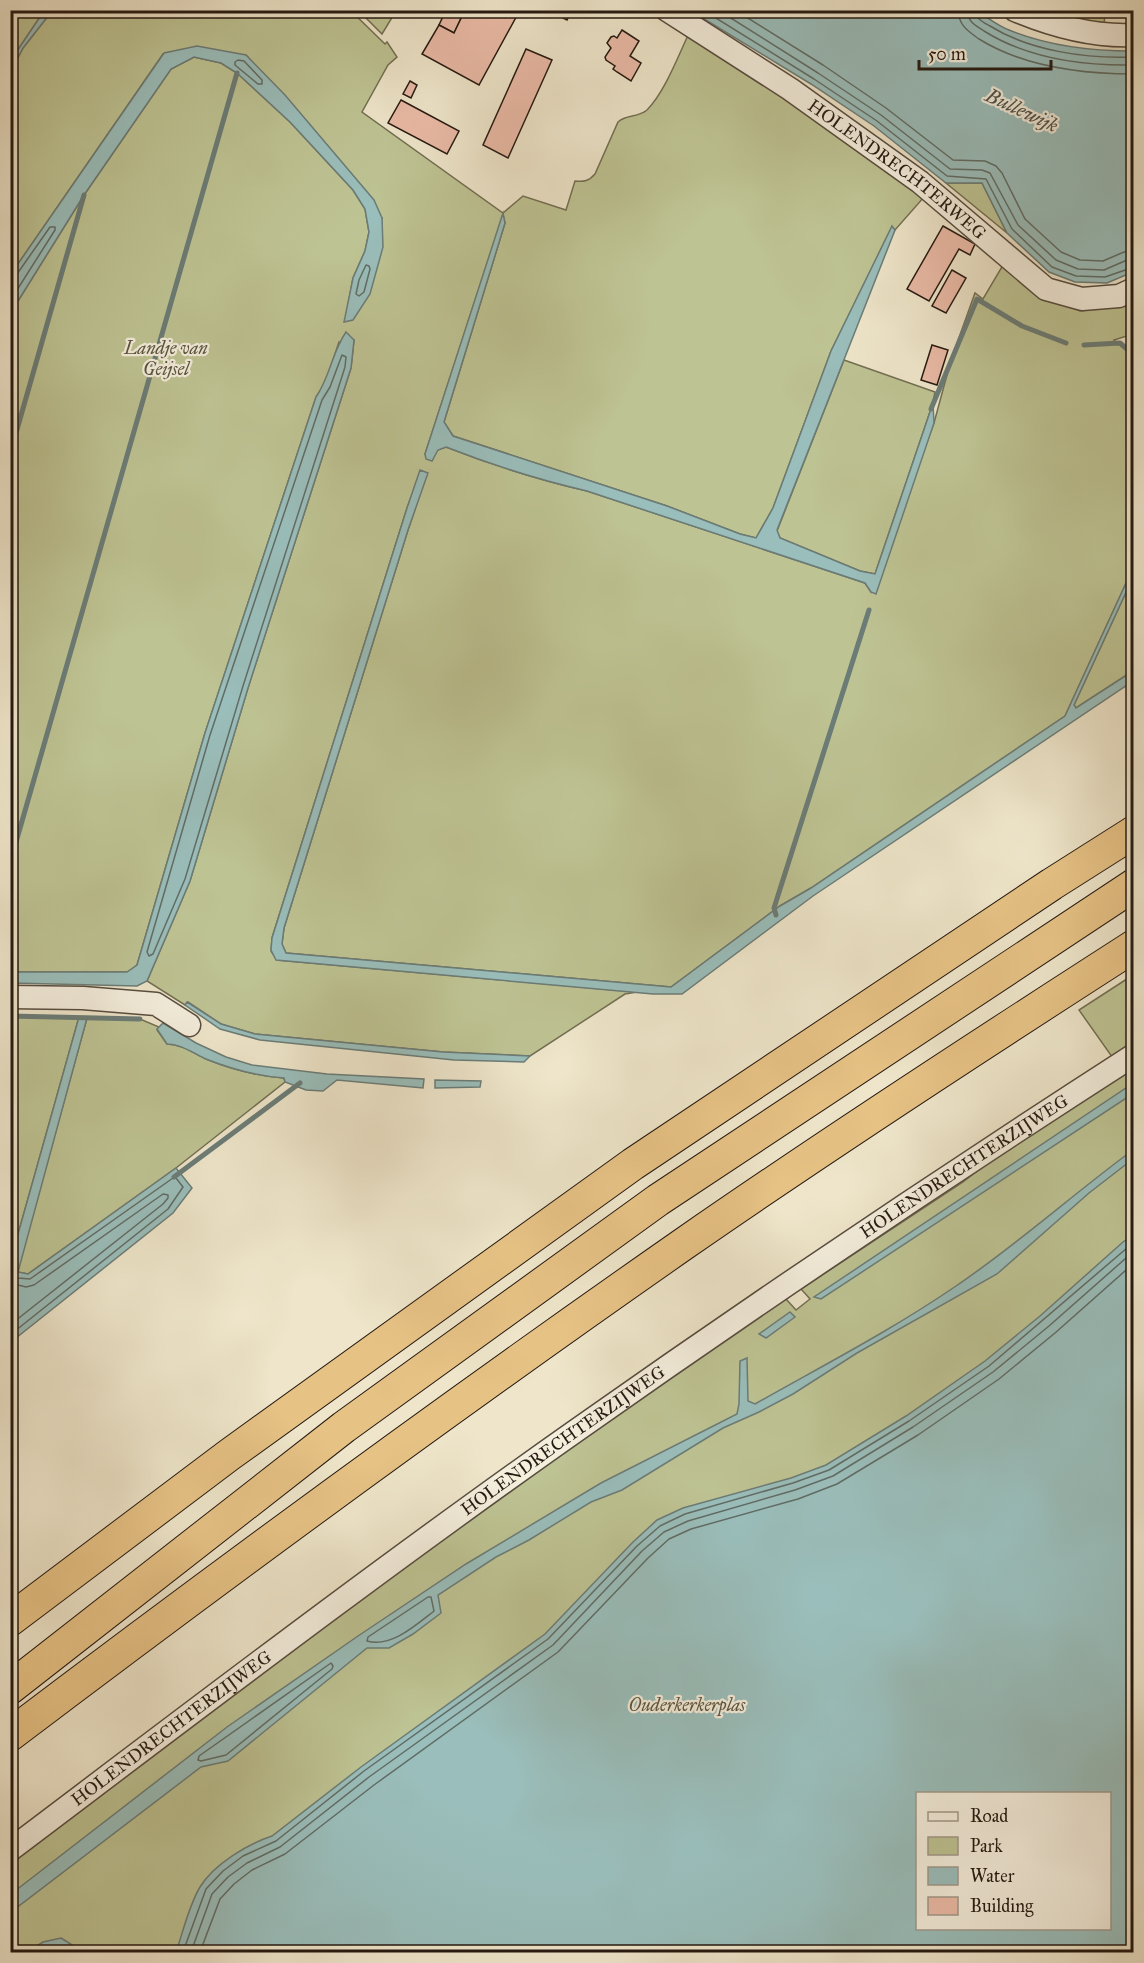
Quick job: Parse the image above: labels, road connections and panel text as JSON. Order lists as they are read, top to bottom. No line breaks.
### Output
{"streets":{"street":["HOLENDRECHTERWEG","HOLENDRECHTERZIJWEG"]},"water":["Bullewijk"],"parks":["Landje van Geijsel","Ouderkerkerplas"],"legend":["Road","Park","Water","Building"],"scale_bar":"50 m"}
